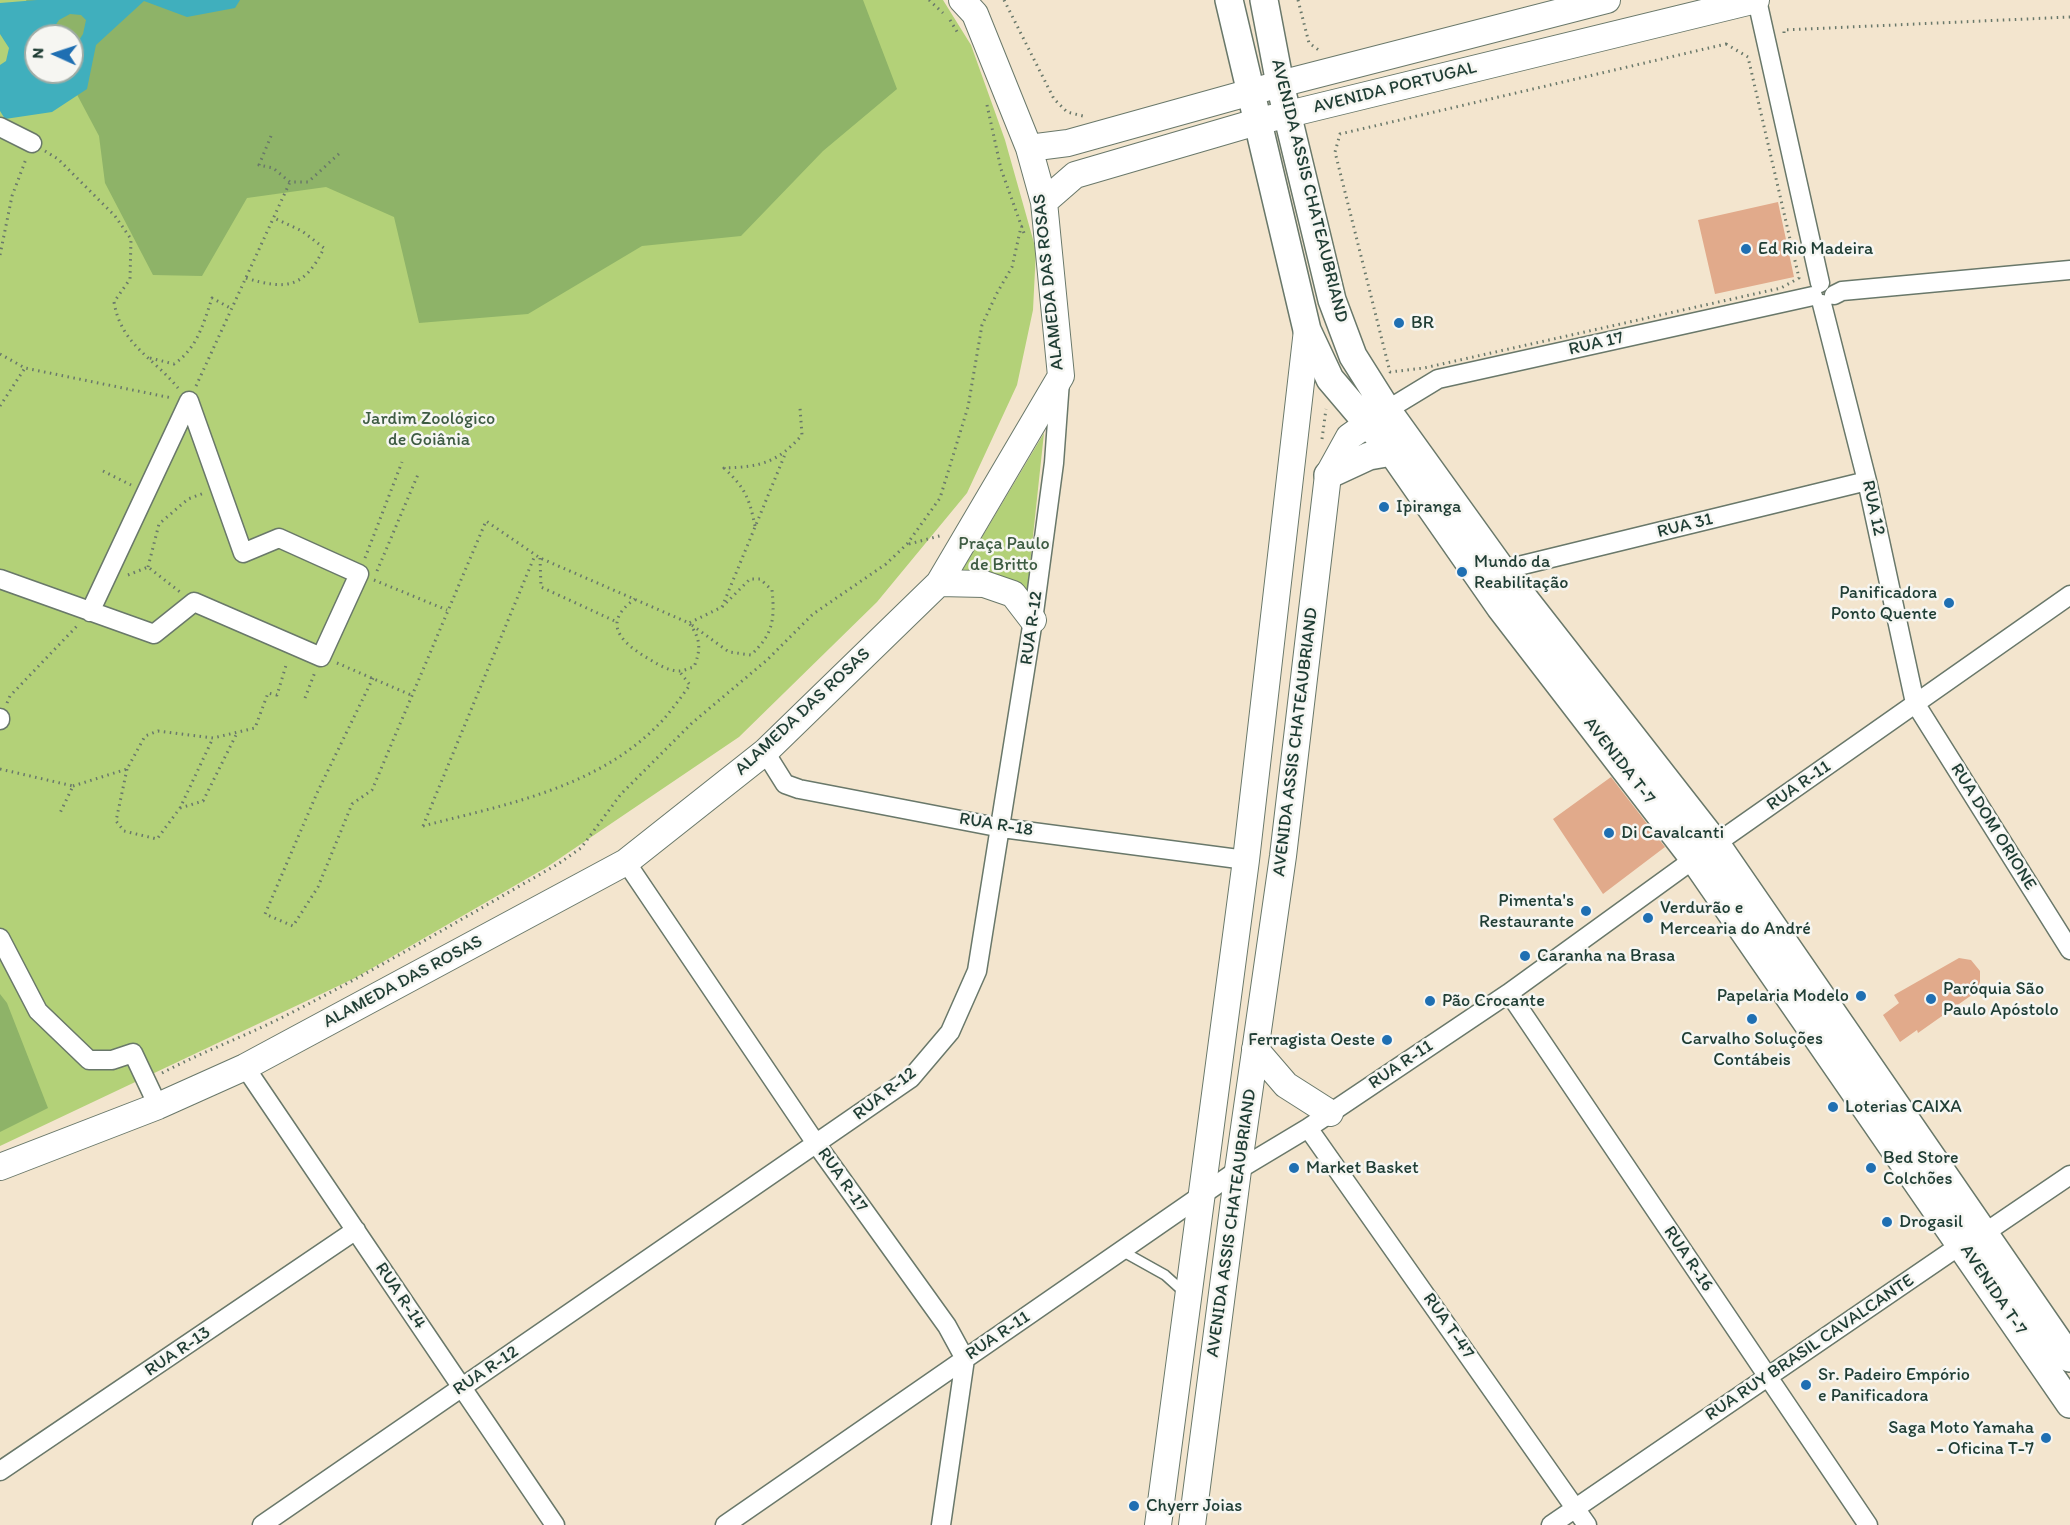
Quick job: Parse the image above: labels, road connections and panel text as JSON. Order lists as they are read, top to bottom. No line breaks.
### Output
{"streets":{"main road":["AVENIDA PORTUGAL","AVENIDA ASSIS CHATEAUBRIAND","ALAMEDA DAS ROSAS","AVENIDA T-7"],"street":["RUA 17","RUA 12","RUA 31","RUA R-12","RUA R-11","RUA R-18","RUA DOM ORIONE","RUA R-17","RUA R-16","RUA R-14","RUA T-47","RUA RUY BRASIL CAVALCANTE","RUA R-13"]},"crossings":[["AVENIDA PORTUGAL","AVENIDA ASSIS CHATEAUBRIAND"],["AVENIDA PORTUGAL","ALAMEDA DAS ROSAS"],["AVENIDA PORTUGAL","RUA 12"],["AVENIDA ASSIS CHATEAUBRIAND","RUA 17"],["AVENIDA ASSIS CHATEAUBRIAND","AVENIDA T-7"],["AVENIDA ASSIS CHATEAUBRIAND","RUA R-11"],["AVENIDA ASSIS CHATEAUBRIAND","RUA R-18"],["ALAMEDA DAS ROSAS","RUA R-12"],["ALAMEDA DAS ROSAS","RUA R-18"],["ALAMEDA DAS ROSAS","RUA R-17"],["ALAMEDA DAS ROSAS","RUA R-14"],["RUA 17","RUA 12"],["RUA 17","AVENIDA T-7"],["RUA 12","RUA 31"],["RUA 12","RUA R-11"],["RUA 12","RUA DOM ORIONE"],["RUA 31","AVENIDA T-7"],["RUA R-12","RUA R-18"],["RUA R-12","RUA R-17"],["RUA R-12","RUA R-14"],["AVENIDA T-7","RUA R-11"],["AVENIDA T-7","RUA RUY BRASIL CAVALCANTE"],["RUA R-11","RUA DOM ORIONE"],["RUA R-11","RUA R-17"],["RUA R-11","RUA R-16"],["RUA R-11","RUA T-47"],["RUA R-16","RUA RUY BRASIL CAVALCANTE"],["RUA R-14","RUA R-13"],["RUA T-47","RUA RUY BRASIL CAVALCANTE"]],"parks":["Jardim Zoológico de Goiânia","Praça Paulo de Britto"],"places":["Ed Rio Madeira","BR","Ipiranga","Mundo da Reabilitação","Panificadora Ponto Quente","Di Cavalcanti","Pimenta's Restaurante","Verdurão e Mercearia do André","Caranha na Brasa","Papelaria Modelo","Paróquia São Paulo Apóstolo","Pão Crocante","Carvalho Soluções Contábeis","Ferragista Oeste","Loterias CAIXA","Market Basket","Bed Store Colchões","Drogasil","Sr. Padeiro Empório e Panificadora","Saga Moto Yamaha - Oficina T-7","Chyerr Joias"],"north":"left"}
